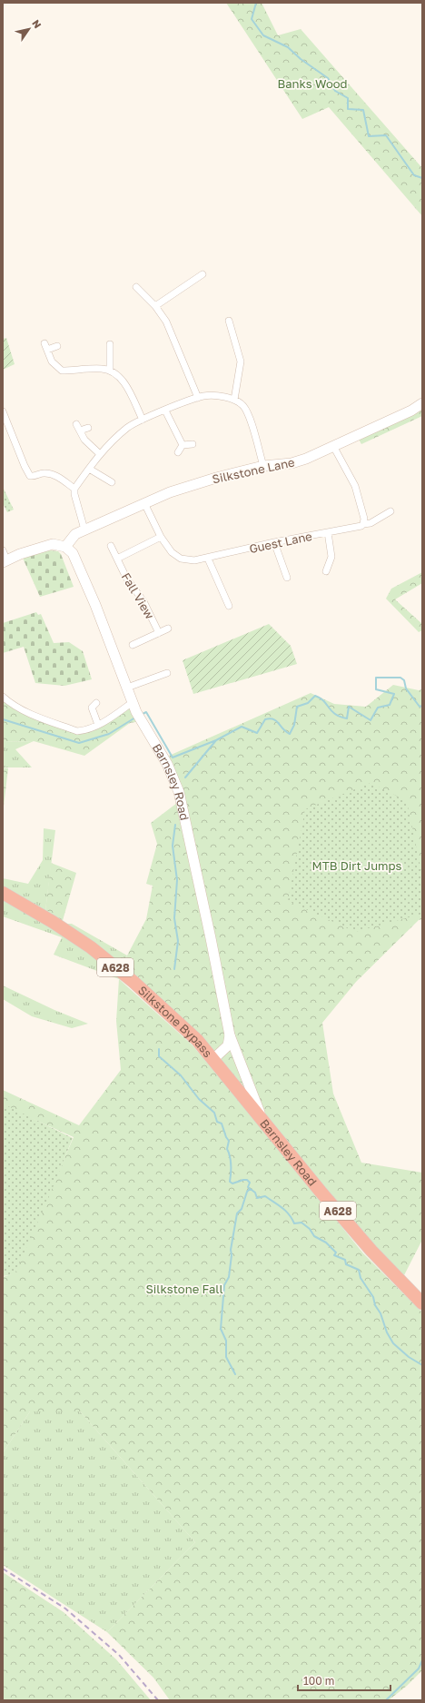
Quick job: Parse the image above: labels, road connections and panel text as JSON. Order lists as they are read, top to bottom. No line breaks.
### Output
{"streets":{"highway":["Barnsley Road","A628","Silkstone Bypass"],"street":["Silkstone Lane","Guest Lane","Fall View"]},"crossings":[["Silkstone Lane","Guest Lane"],["Silkstone Lane","Barnsley Road"],["Guest Lane","Fall View"],["Barnsley Road","Silkstone Bypass"]],"parks":["Banks Wood","MTB Dirt Jumps","Silkstone Fall"],"scale_bar":"100 m","north":"top right"}
